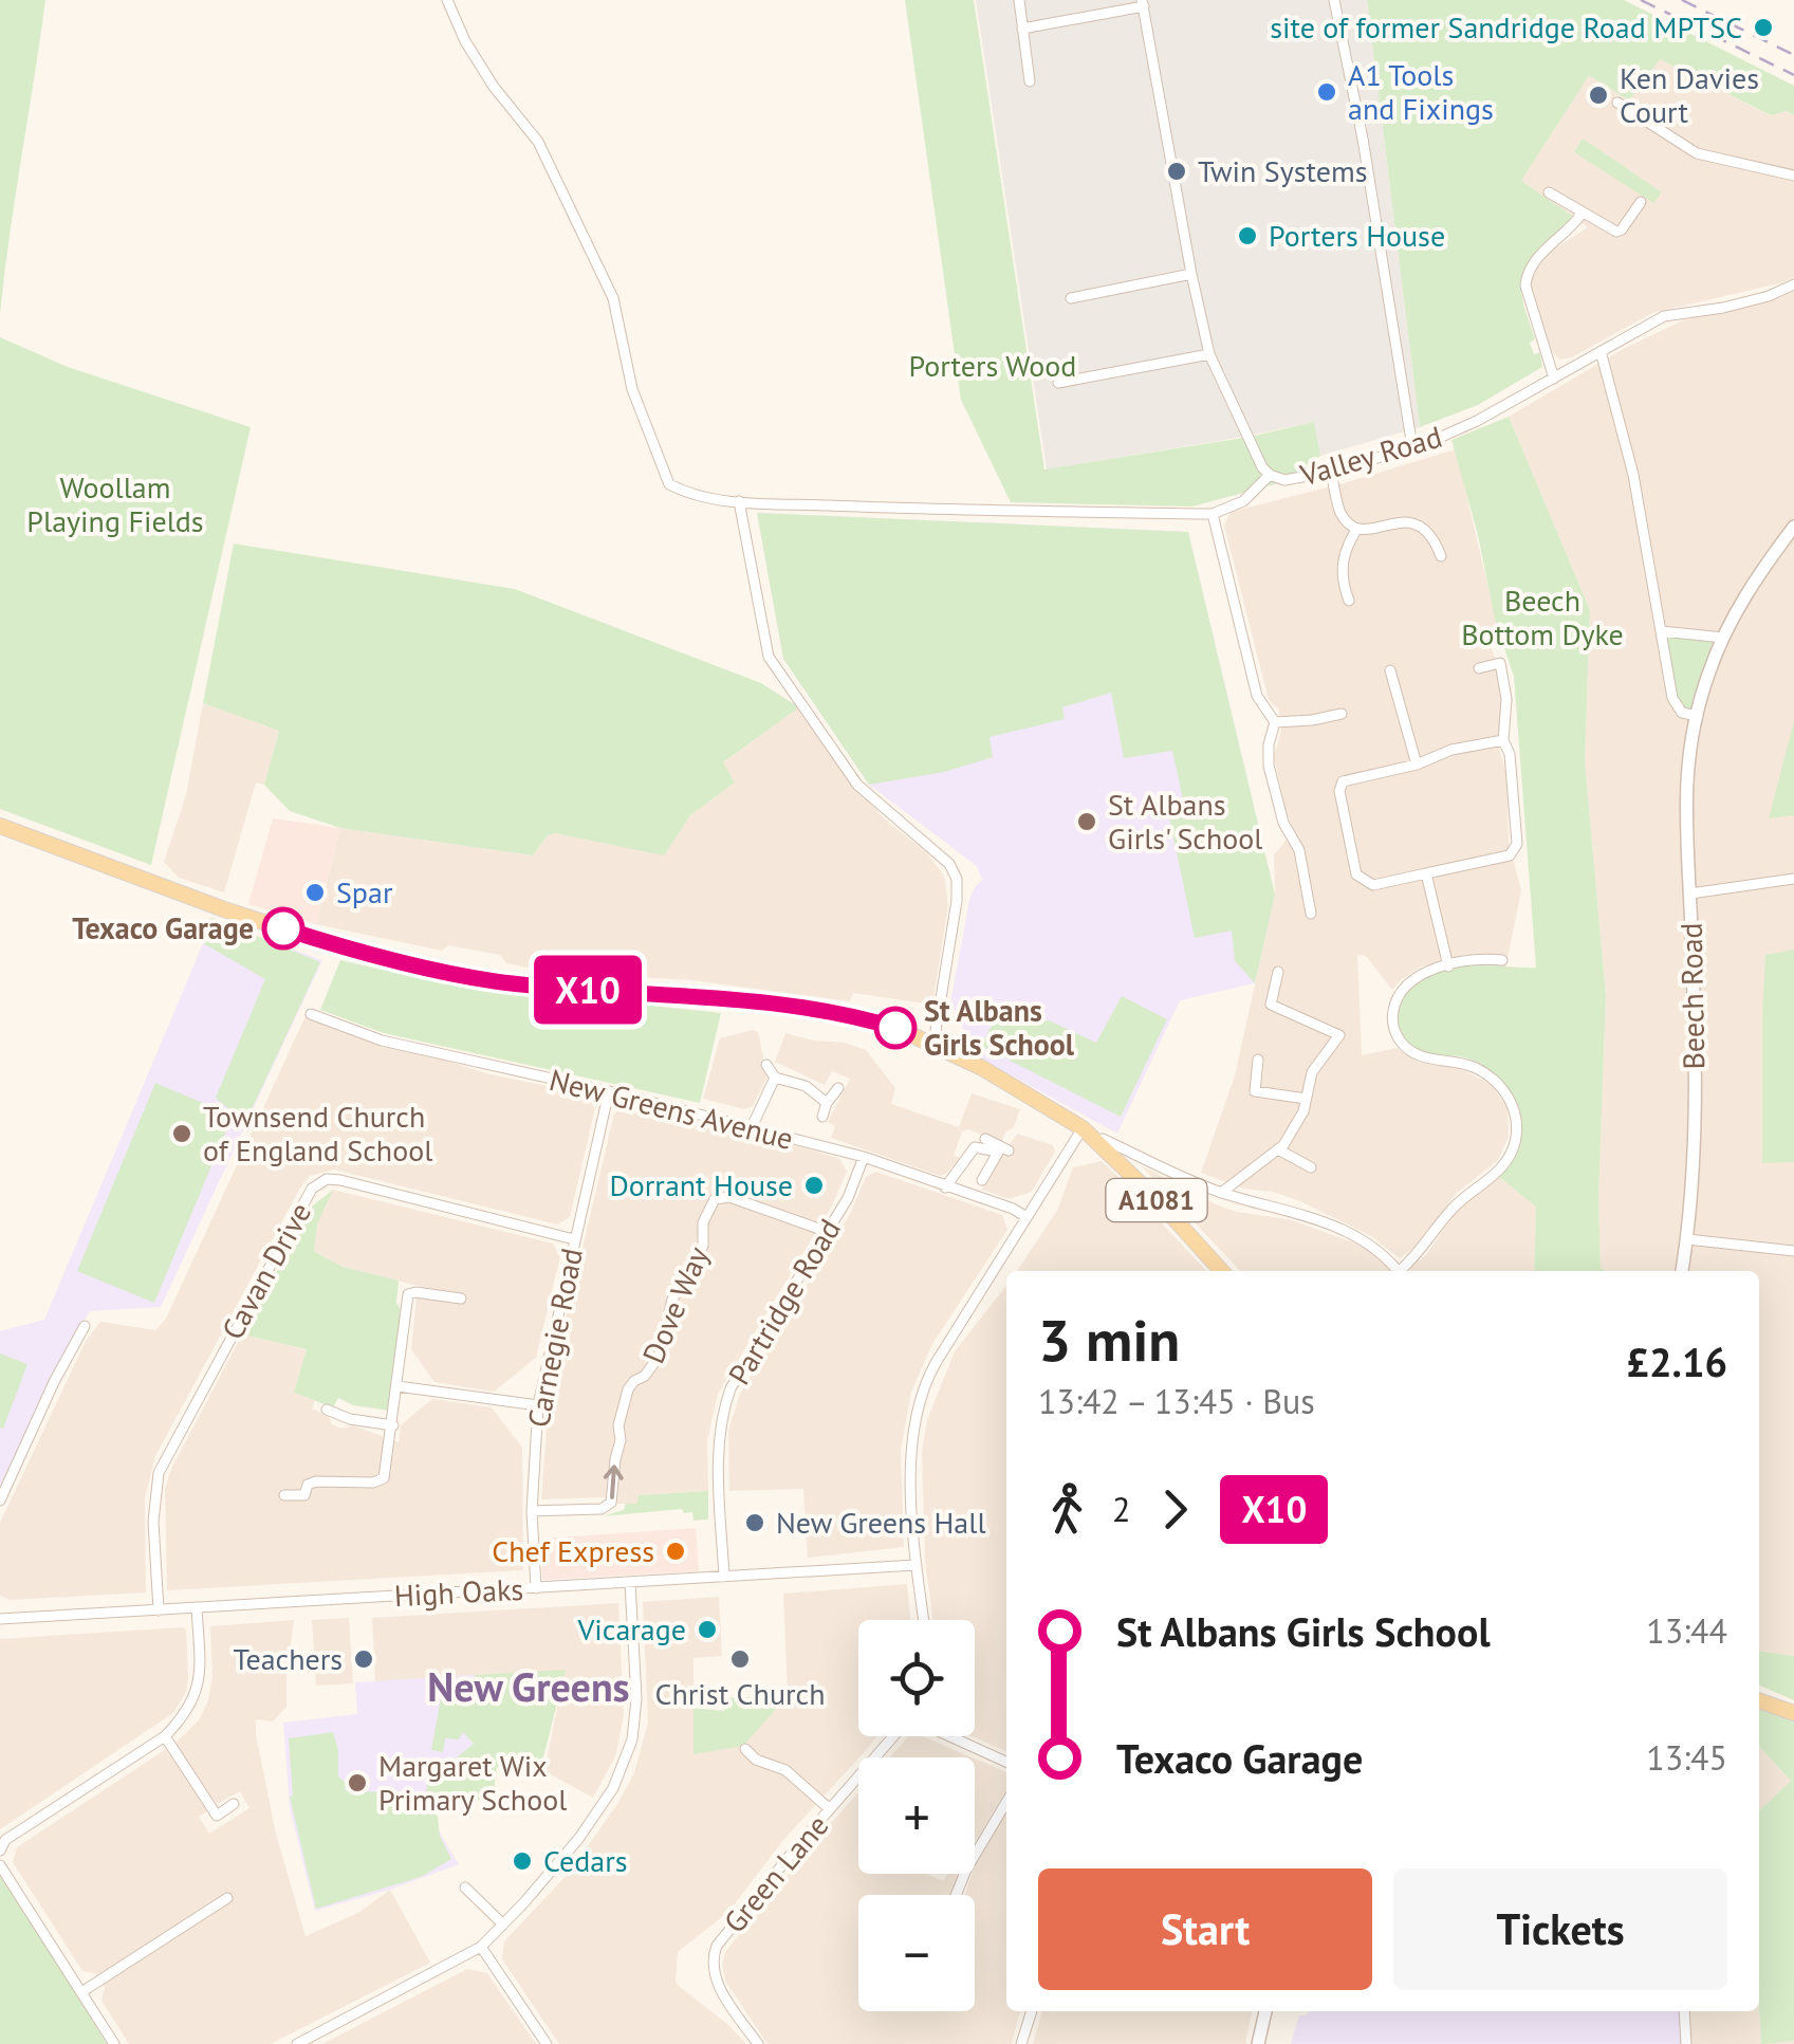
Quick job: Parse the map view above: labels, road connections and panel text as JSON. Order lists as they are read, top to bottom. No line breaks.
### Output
{"streets":{"main road":["A1081"],"street":["Valley Road","Beech Road","New Greens Avenue","Cavan Drive","Partridge Road","Dove Way","Carnegie Road","High Oaks","Green Lane"]},"crossings":[["New Greens Avenue","Partridge Road"],["New Greens Avenue","Carnegie Road"],["Cavan Drive","Carnegie Road"],["Cavan Drive","High Oaks"],["Partridge Road","Dove Way"],["Partridge Road","High Oaks"],["Dove Way","Carnegie Road"],["Carnegie Road","High Oaks"]],"districts":["New Greens"],"parks":["Porters Wood","Woollam Playing Fields","Beech Bottom Dyke"],"places":["site of former Sandridge Road MPTSC","A1 Tools and Fixings","Ken Davies Court","Twin Systems","Porters House","St Albans Girls' School","Spar","Texaco Garage","St Albans Girls School","Townsend Church of England School","Dorrant House","New Greens Hall","Chef Express","Vicarage","Teachers","Christ Church","Margaret Wix Primary School","Cedars"],"lines":["bus line X10"],"page":{"on_map":"X10","heading":["3 min","13:42 – 13:45 · Bus","£2.16"],"legs":["2","X10"],"list":[{"name":"St Albans Girls School","value":"13:44"},{"name":"Texaco Garage","value":"13:45"}],"map_buttons":["+","−"],"buttons":["Start","Tickets"]}}
